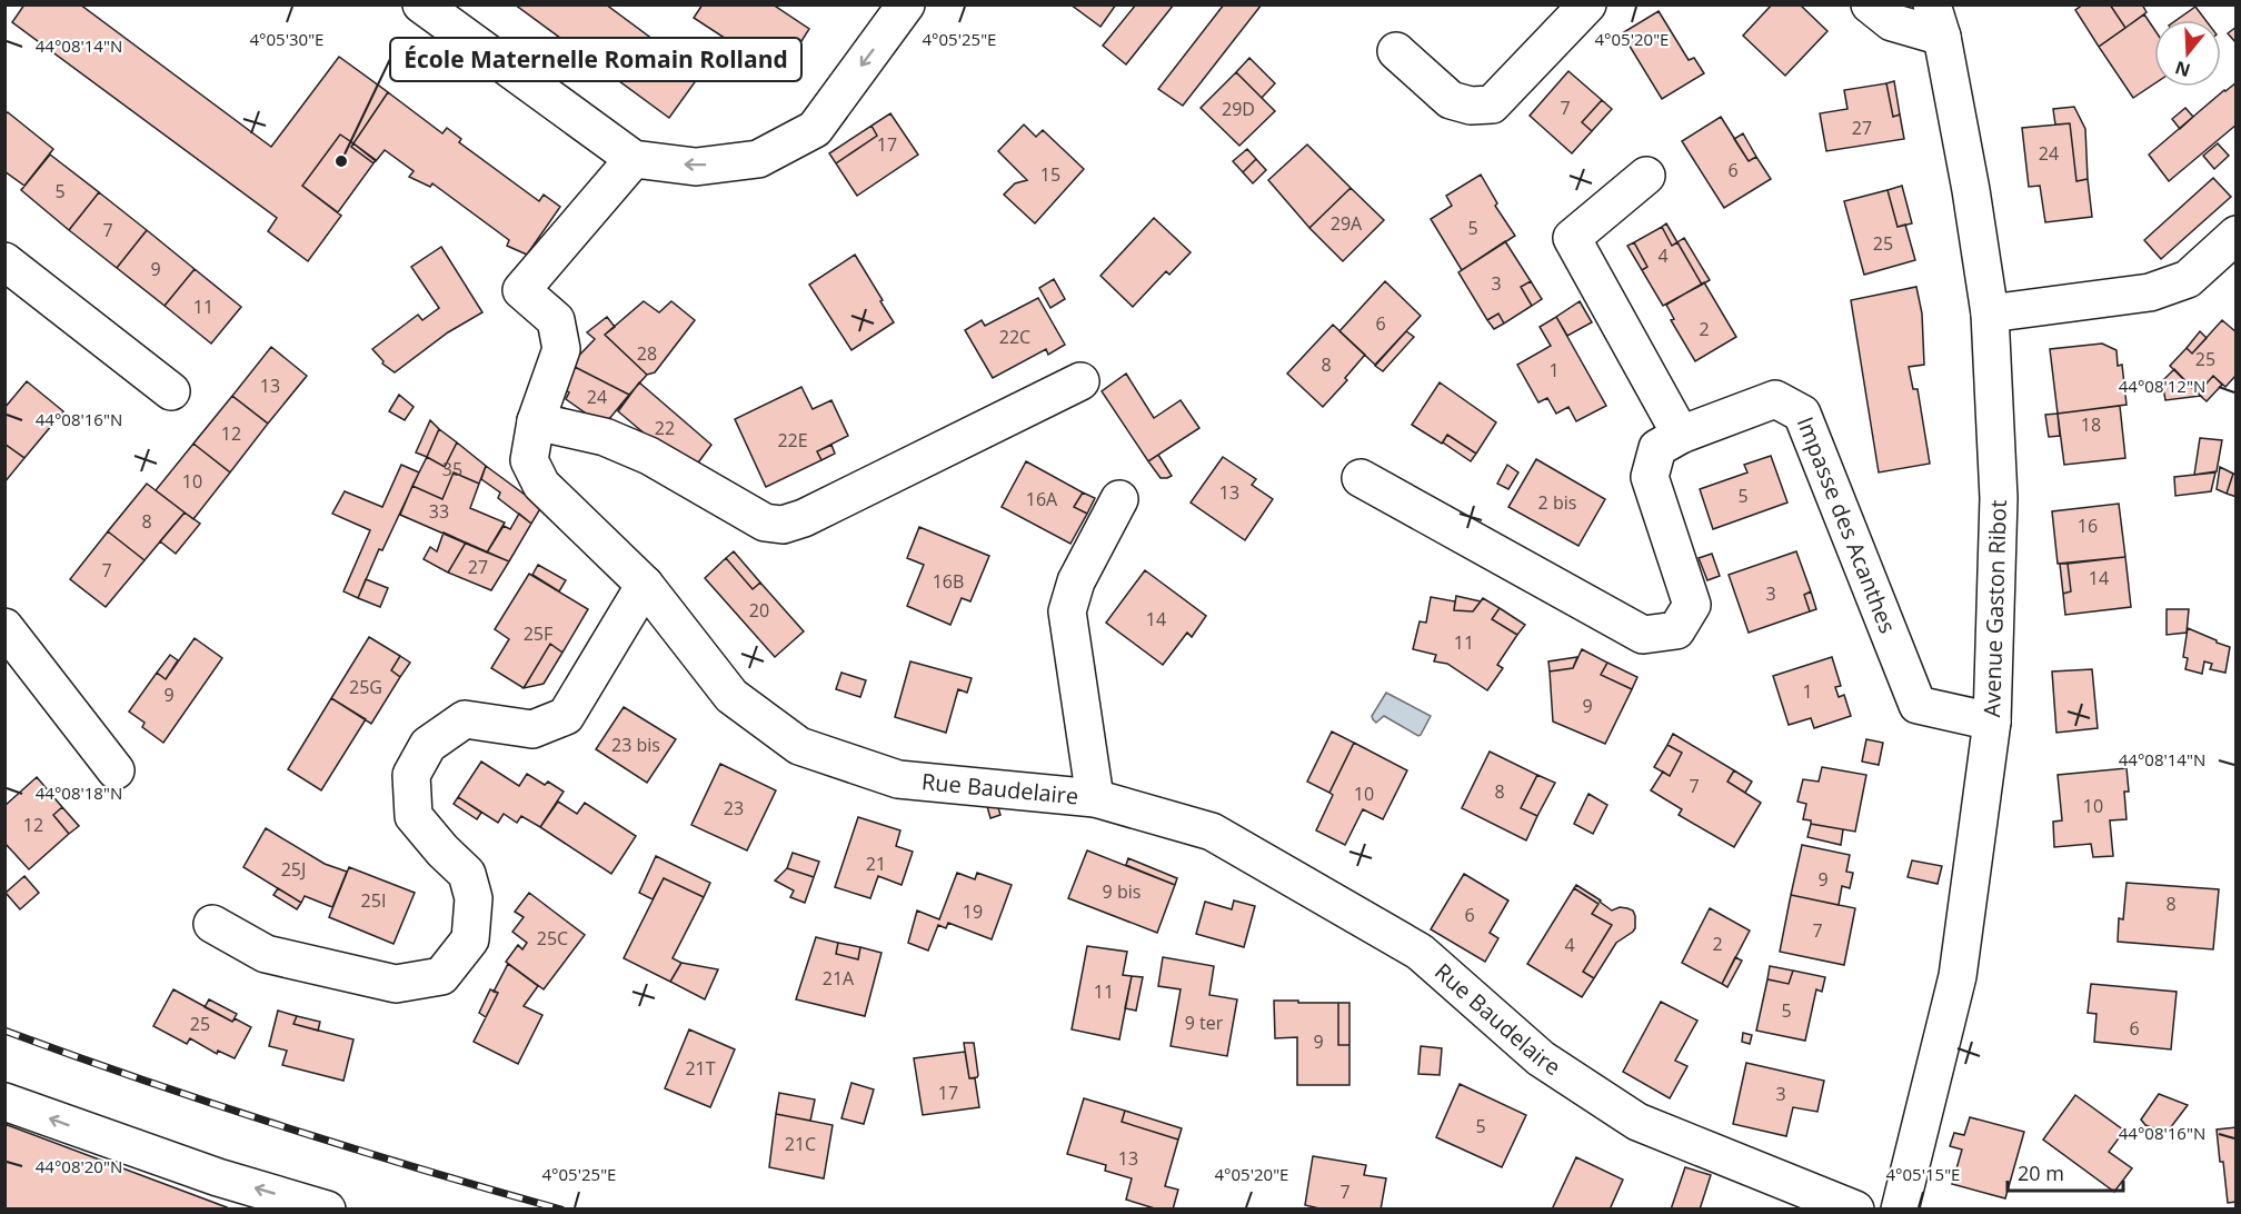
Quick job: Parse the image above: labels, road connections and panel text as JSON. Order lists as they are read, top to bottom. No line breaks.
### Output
{"streets":{"street":["Impasse des Acanthes","Avenue Gaston Ribot","Rue Baudelaire"]},"crossings":[["Impasse des Acanthes","Avenue Gaston Ribot"]],"places":["École Maternelle Romain Rolland"],"house_numbers":["7","29D","27","17","24","6","15","5","29A","5","7","25","4","9","3","11","6","2","22C","28","25","8","1","13","24","18","22","12","22E","35","10","13","5","16A","2 bis","33","8","16","27","7","14","16B","3","20","14","25F","11","25G","1","9","9","23 bis","7","8","10","10","23","12","21","25J","9","9 bis","25I","8","19","6","7","25C","2","4","21A","11","5","9 ter","25","6","9","21T","17","3","5","21C","13","7"],"scale_bar":"20 m","north":"bottom","coordinates":["4°05'30\"E","4°05'25\"E","4°05'20\"E","44°08'14\"N","44°08'12\"N","44°08'16\"N","44°08'18\"N","44°08'20\"N","4°05'15\"E"]}
